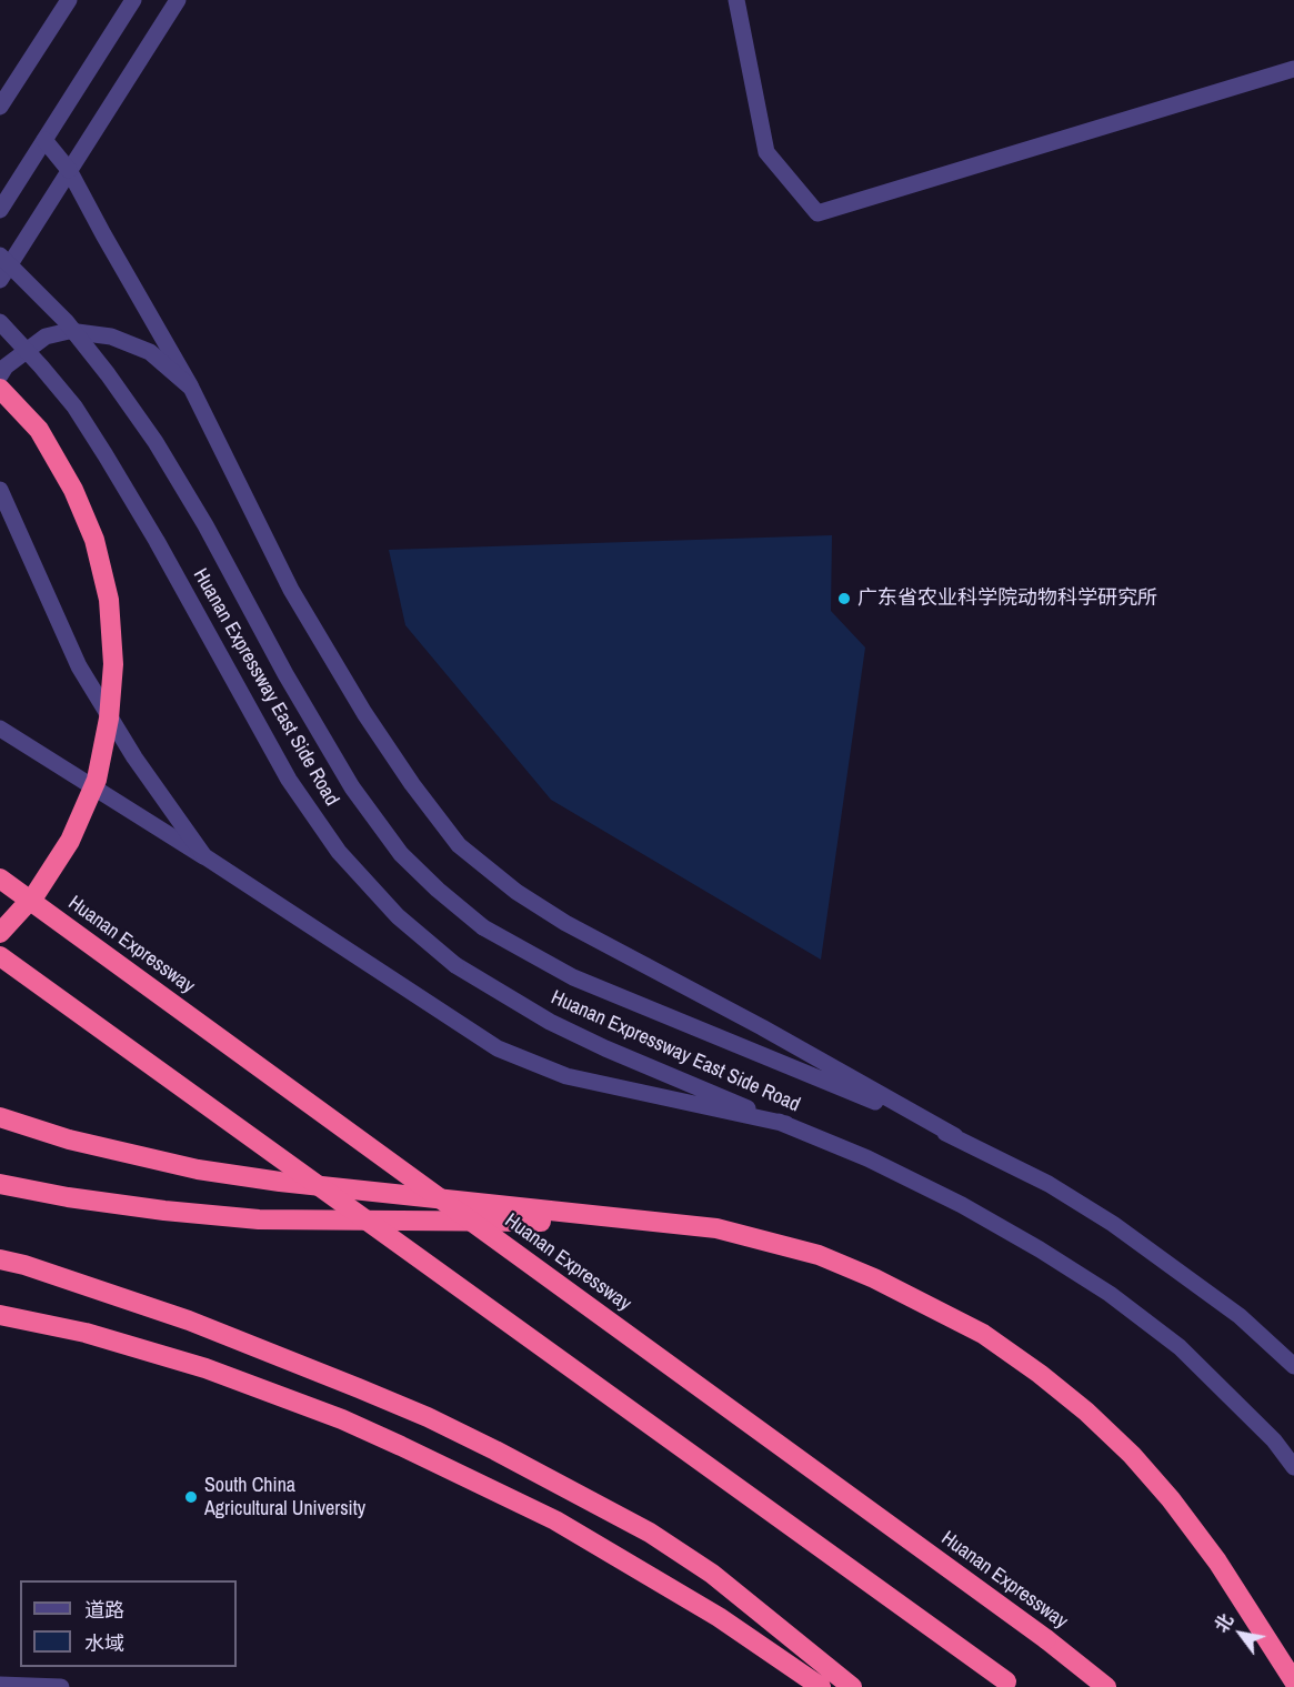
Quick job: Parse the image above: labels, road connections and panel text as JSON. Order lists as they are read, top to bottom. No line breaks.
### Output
{"streets":{"highway":["Huanan Expressway"],"street":["Huanan Expressway East Side Road"]},"places":["广东省农业科学院动物科学研究所","South China Agricultural University"],"legend":["道路","水域"],"north":"top left"}
